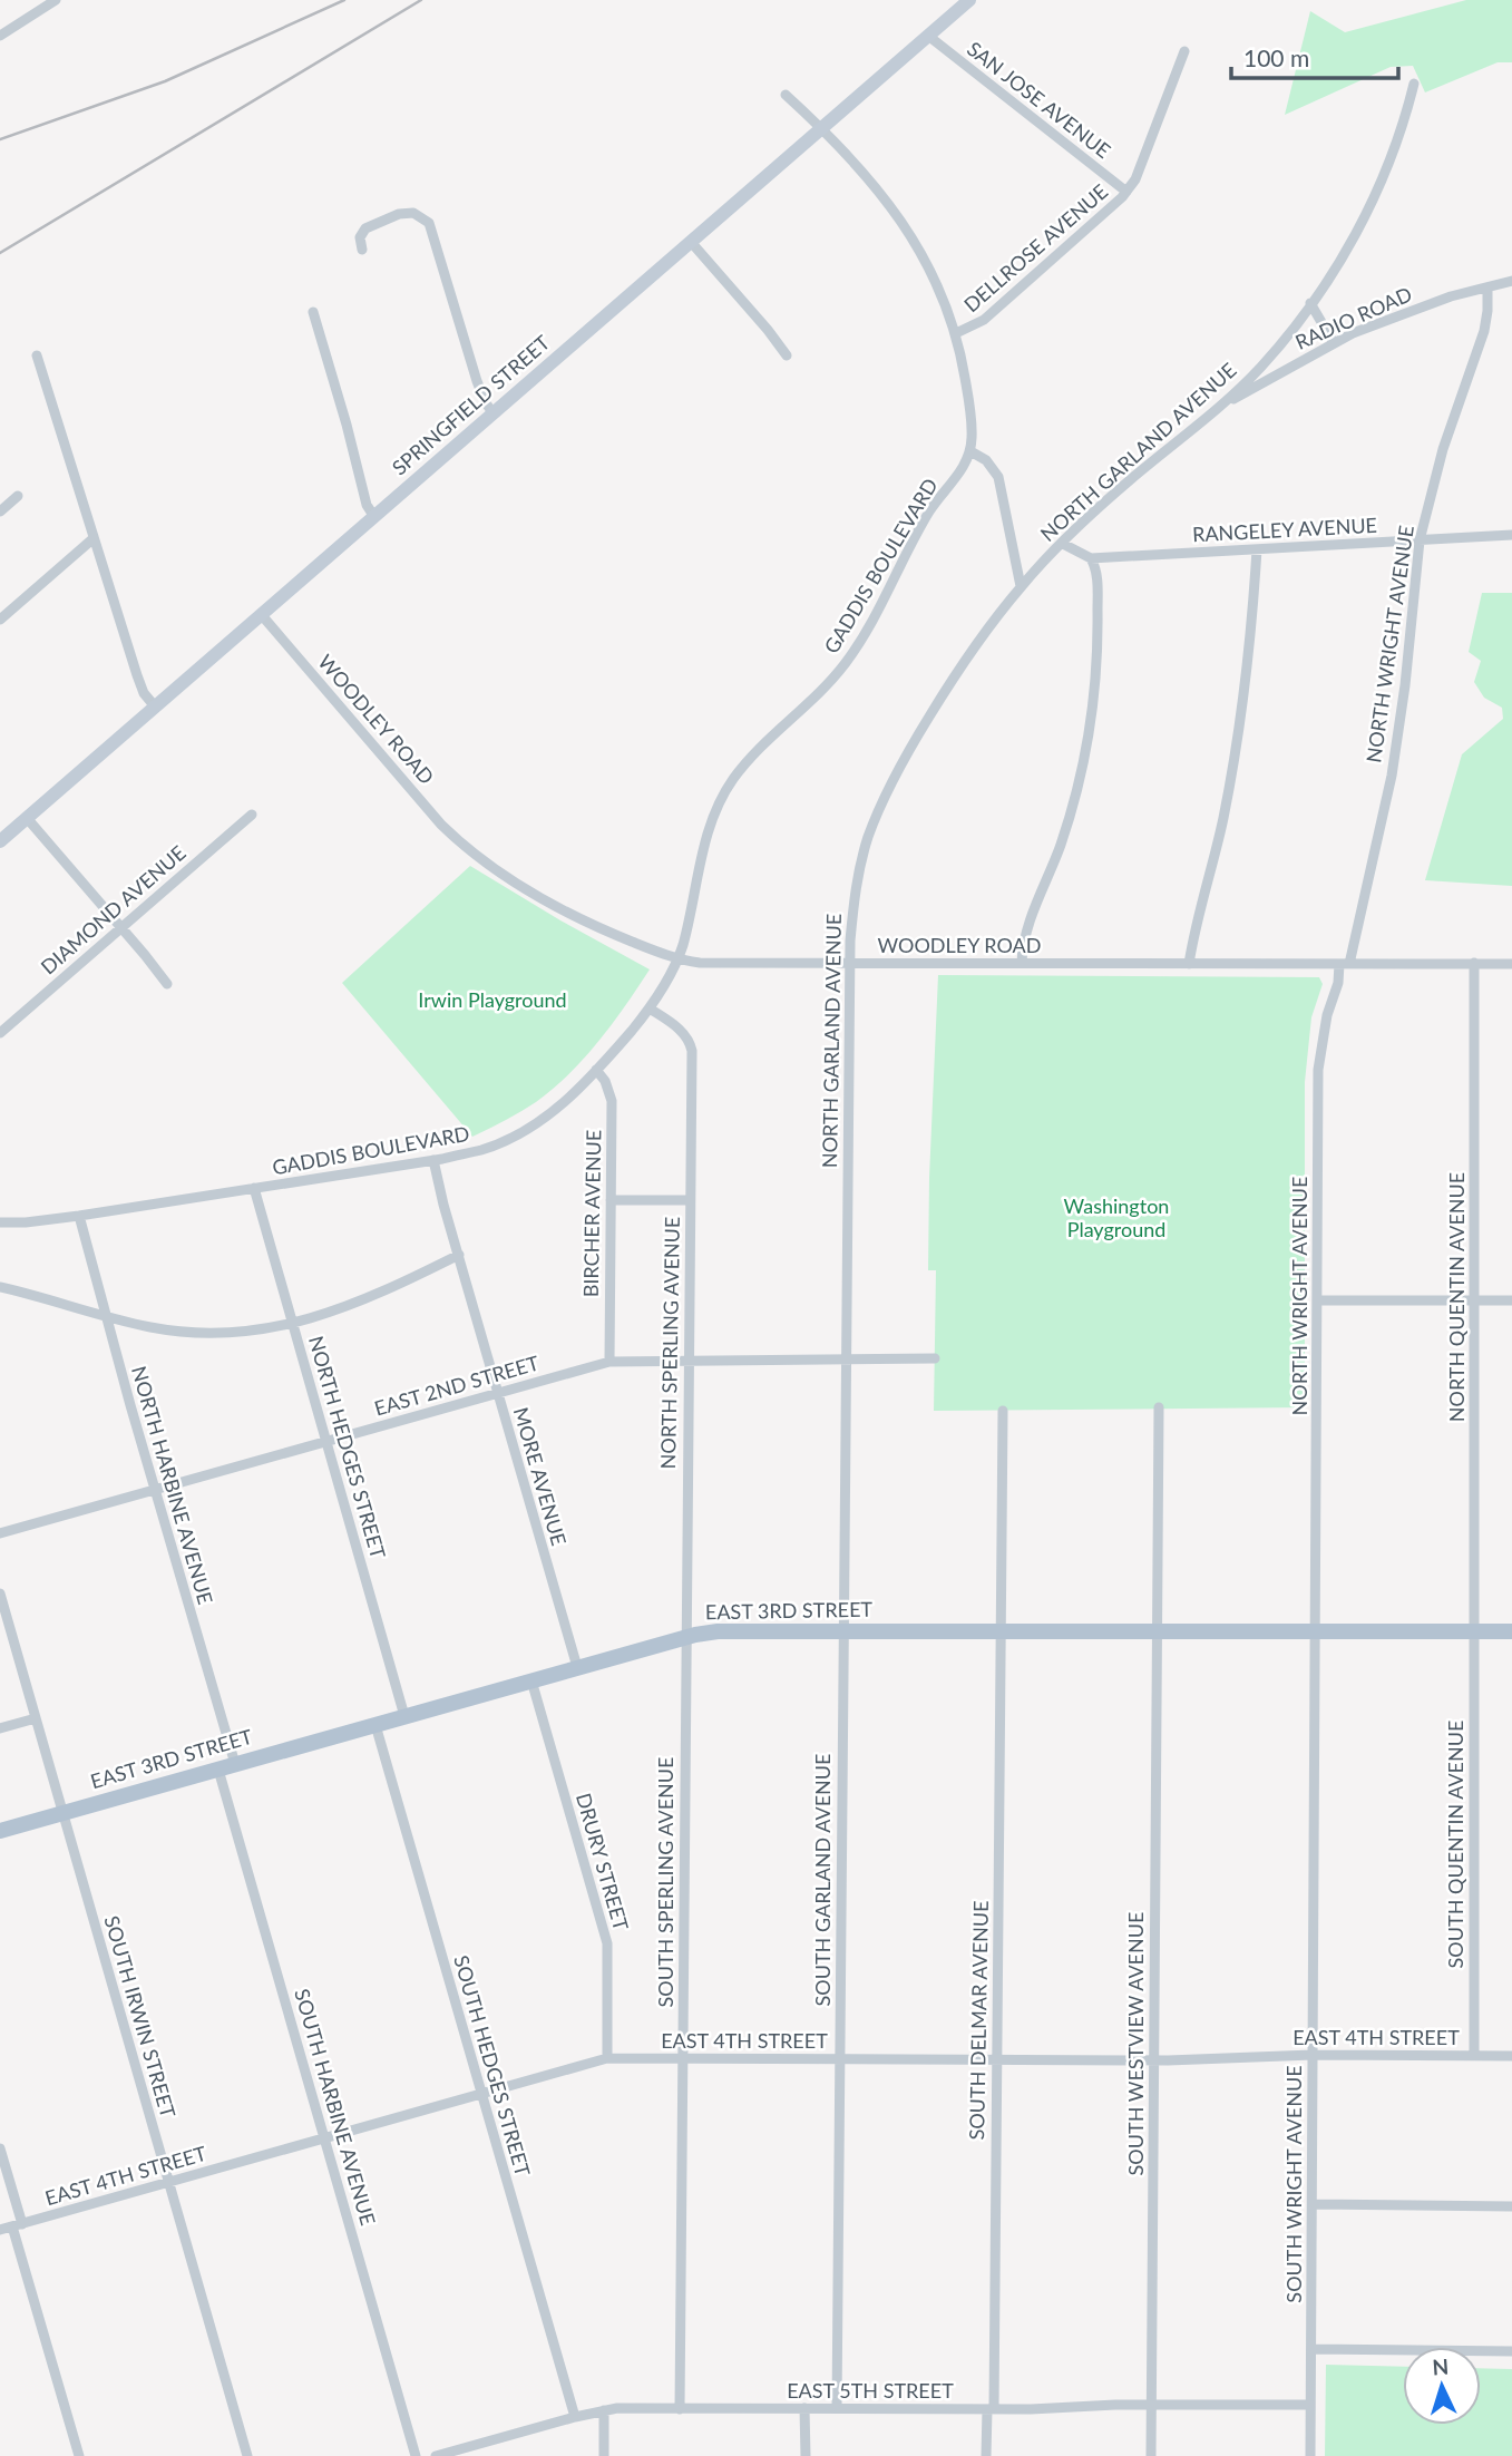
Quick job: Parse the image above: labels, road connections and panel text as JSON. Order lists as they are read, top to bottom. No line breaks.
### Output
{"streets":{"main road":["SPRINGFIELD STREET","EAST 3RD STREET"],"street":["SAN JOSE AVENUE","DELLROSE AVENUE","RADIO ROAD","NORTH GARLAND AVENUE","RANGELEY AVENUE","GADDIS BOULEVARD","NORTH WRIGHT AVENUE","WOODLEY ROAD","DIAMOND AVENUE","BIRCHER AVENUE","NORTH QUENTIN AVENUE","NORTH SPERLING AVENUE","EAST 2ND STREET","NORTH HEDGES STREET","MORE AVENUE","NORTH HARBINE AVENUE","SOUTH QUENTIN AVENUE","DRURY STREET","SOUTH GARLAND AVENUE","SOUTH SPERLING AVENUE","SOUTH IRWIN STREET","SOUTH DELMAR AVENUE","EAST 4TH STREET","SOUTH WESTVIEW AVENUE","SOUTH HEDGES STREET","SOUTH HARBINE AVENUE","SOUTH WRIGHT AVENUE","EAST 5TH STREET"]},"crossings":[["SAN JOSE AVENUE","DELLROSE AVENUE"],["SAN JOSE AVENUE","SPRINGFIELD STREET"],["RADIO ROAD","NORTH GARLAND AVENUE"],["RADIO ROAD","NORTH WRIGHT AVENUE"],["SPRINGFIELD STREET","WOODLEY ROAD"],["NORTH GARLAND AVENUE","WOODLEY ROAD"],["NORTH GARLAND AVENUE","EAST 2ND STREET"],["NORTH GARLAND AVENUE","EAST 3RD STREET"],["NORTH GARLAND AVENUE","SOUTH GARLAND AVENUE"],["RANGELEY AVENUE","NORTH WRIGHT AVENUE"],["GADDIS BOULEVARD","WOODLEY ROAD"],["GADDIS BOULEVARD","BIRCHER AVENUE"],["GADDIS BOULEVARD","NORTH SPERLING AVENUE"],["GADDIS BOULEVARD","NORTH HEDGES STREET"],["GADDIS BOULEVARD","MORE AVENUE"],["GADDIS BOULEVARD","NORTH HARBINE AVENUE"],["NORTH WRIGHT AVENUE","WOODLEY ROAD"],["NORTH WRIGHT AVENUE","EAST 3RD STREET"],["NORTH WRIGHT AVENUE","SOUTH WRIGHT AVENUE"],["WOODLEY ROAD","NORTH QUENTIN AVENUE"],["BIRCHER AVENUE","EAST 2ND STREET"],["NORTH QUENTIN AVENUE","EAST 3RD STREET"],["NORTH QUENTIN AVENUE","SOUTH QUENTIN AVENUE"],["NORTH SPERLING AVENUE","EAST 2ND STREET"],["NORTH SPERLING AVENUE","EAST 3RD STREET"],["NORTH SPERLING AVENUE","SOUTH SPERLING AVENUE"],["EAST 2ND STREET","NORTH HEDGES STREET"],["EAST 2ND STREET","MORE AVENUE"],["EAST 2ND STREET","NORTH HARBINE AVENUE"],["NORTH HEDGES STREET","EAST 3RD STREET"],["MORE AVENUE","EAST 3RD STREET"],["NORTH HARBINE AVENUE","EAST 3RD STREET"],["EAST 3RD STREET","SOUTH QUENTIN AVENUE"],["EAST 3RD STREET","DRURY STREET"],["EAST 3RD STREET","SOUTH GARLAND AVENUE"],["EAST 3RD STREET","SOUTH SPERLING AVENUE"],["EAST 3RD STREET","SOUTH IRWIN STREET"],["EAST 3RD STREET","SOUTH DELMAR AVENUE"],["EAST 3RD STREET","SOUTH WESTVIEW AVENUE"],["EAST 3RD STREET","SOUTH HEDGES STREET"],["EAST 3RD STREET","SOUTH HARBINE AVENUE"],["EAST 3RD STREET","SOUTH WRIGHT AVENUE"],["SOUTH QUENTIN AVENUE","EAST 4TH STREET"],["DRURY STREET","EAST 4TH STREET"],["SOUTH GARLAND AVENUE","EAST 4TH STREET"],["SOUTH GARLAND AVENUE","EAST 5TH STREET"],["SOUTH SPERLING AVENUE","EAST 4TH STREET"],["SOUTH SPERLING AVENUE","EAST 5TH STREET"],["SOUTH IRWIN STREET","EAST 4TH STREET"],["SOUTH DELMAR AVENUE","EAST 4TH STREET"],["SOUTH DELMAR AVENUE","EAST 5TH STREET"],["EAST 4TH STREET","SOUTH WESTVIEW AVENUE"],["EAST 4TH STREET","SOUTH HEDGES STREET"],["EAST 4TH STREET","SOUTH HARBINE AVENUE"],["EAST 4TH STREET","SOUTH WRIGHT AVENUE"],["SOUTH WESTVIEW AVENUE","EAST 5TH STREET"],["SOUTH HEDGES STREET","EAST 5TH STREET"],["SOUTH WRIGHT AVENUE","EAST 5TH STREET"]],"parks":["Irwin Playground","Washington Playground"],"scale_bar":"100 m","north":"top"}
